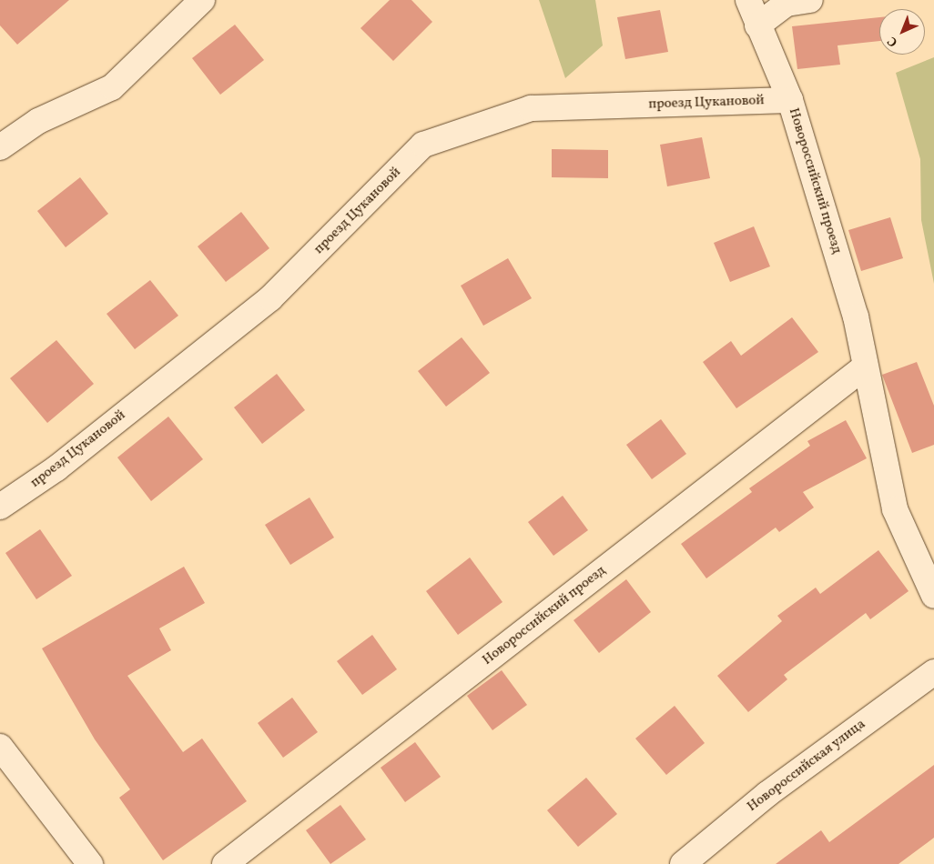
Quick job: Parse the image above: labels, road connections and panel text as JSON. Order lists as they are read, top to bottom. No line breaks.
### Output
{"streets":{"street":["проезд Цукановой","Новороссийский проезд","Новороссийская улица"]},"crossings":[["проезд Цукановой","Новороссийский проезд"]],"north":"bottom left"}
